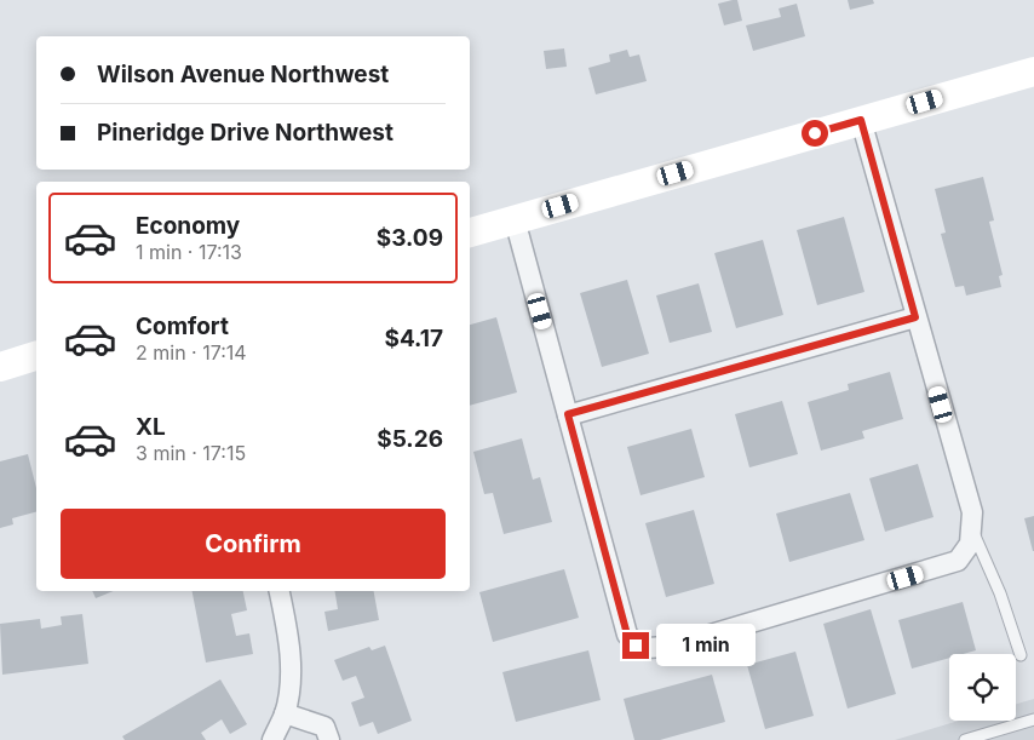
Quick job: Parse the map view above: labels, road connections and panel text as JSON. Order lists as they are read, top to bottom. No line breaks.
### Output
{"page":{"banner":["Wilson Avenue Northwest","Pineridge Drive Northwest"],"list":[{"name":"Economy","note":"1 min · 17:13","value":"$3.09"},{"name":"Comfort","note":"2 min · 17:14","value":"$4.17"},{"name":"XL","note":"3 min · 17:15","value":"$5.26"}],"buttons":"Confirm","bubble":"1 min"}}
